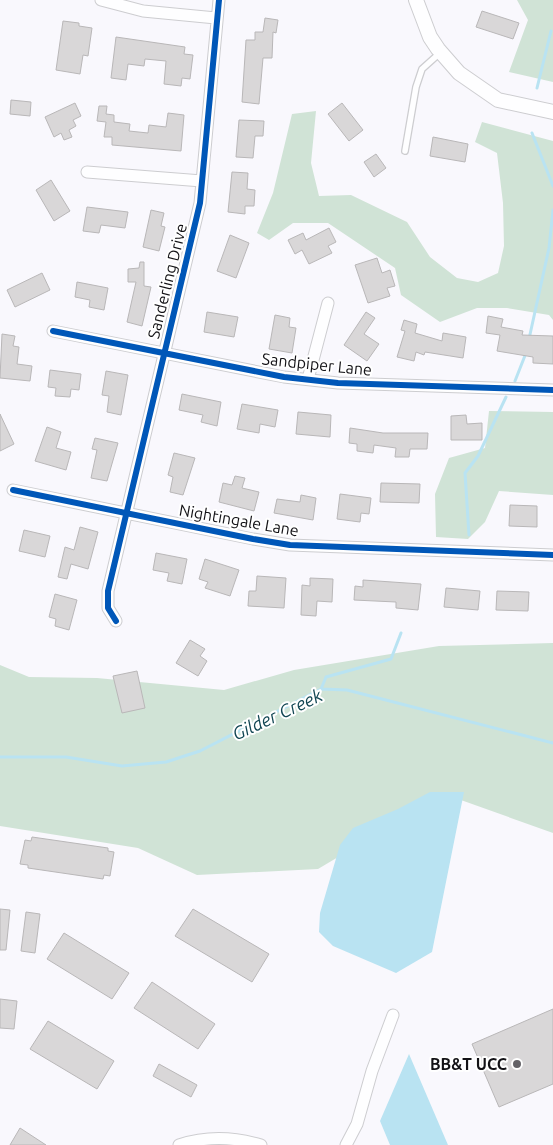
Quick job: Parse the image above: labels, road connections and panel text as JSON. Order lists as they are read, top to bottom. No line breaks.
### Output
{"streets":{"street":["Sanderling Drive","Sandpiper Lane","Nightingale Lane"]},"crossings":[["Sanderling Drive","Sandpiper Lane"],["Sanderling Drive","Nightingale Lane"]],"water":["Gilder Creek"],"places":["BB&T UCC"]}
